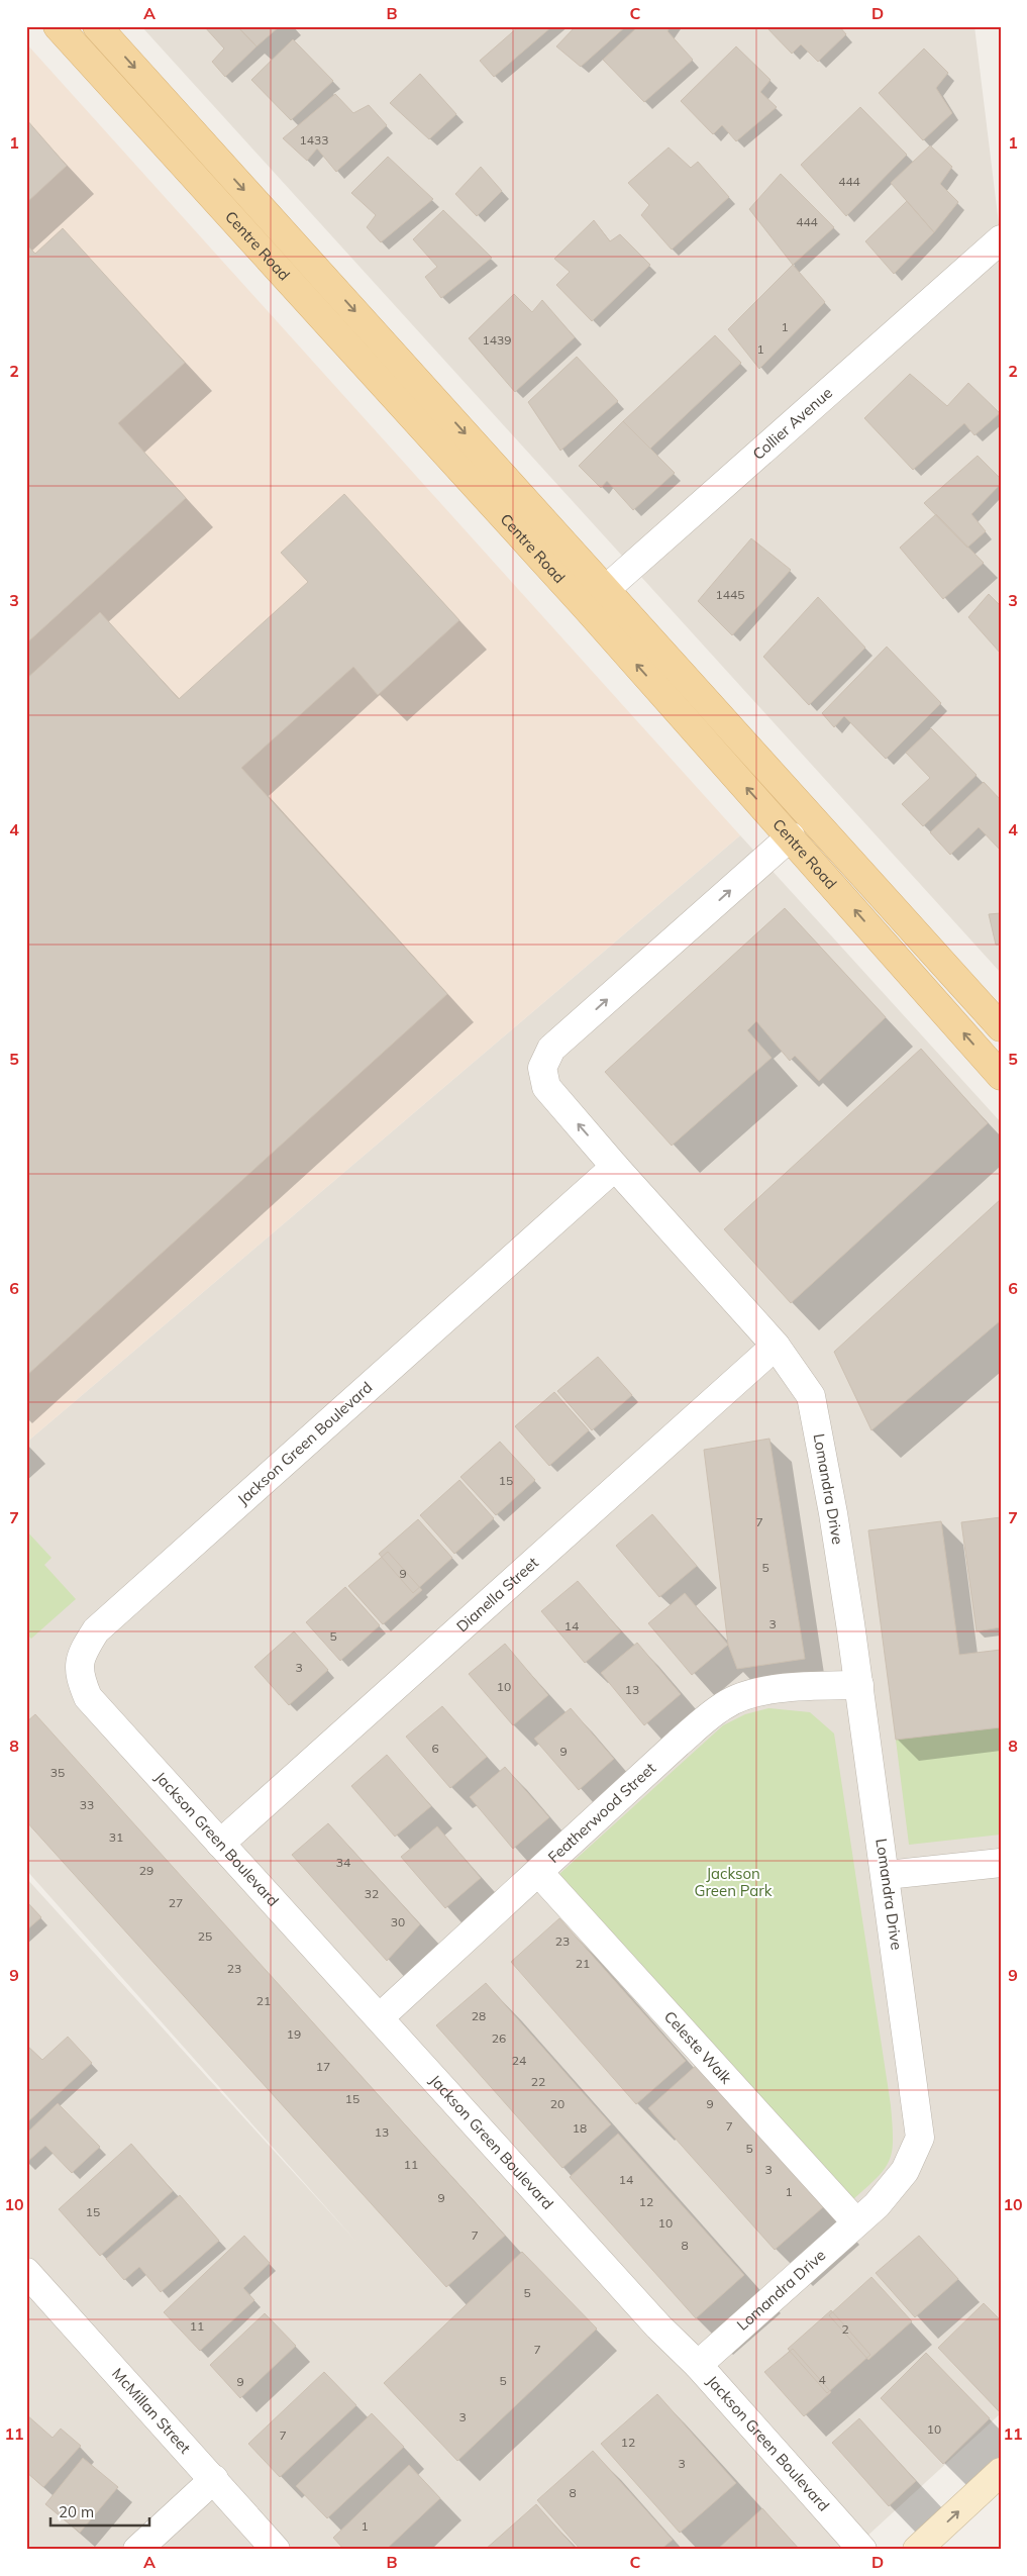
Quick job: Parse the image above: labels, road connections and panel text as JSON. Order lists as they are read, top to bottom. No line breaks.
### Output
{"streets":{"main road":["Centre Road"],"street":["Collier Avenue","Jackson Green Boulevard","Lomandra Drive","Dianella Street","Featherwood Street","Celeste Walk","McMillan Street"]},"crossings":[["Centre Road","Collier Avenue"],["Centre Road","Lomandra Drive"],["Jackson Green Boulevard","Lomandra Drive"],["Jackson Green Boulevard","Dianella Street"],["Jackson Green Boulevard","Featherwood Street"],["Lomandra Drive","Dianella Street"],["Lomandra Drive","Featherwood Street"],["Lomandra Drive","Celeste Walk"],["Featherwood Street","Celeste Walk"]],"parks":["Jackson Green Park"],"house_numbers":["1433","444","444","1","1439","1","1445","15","7","5","9","3","14","5","3","10","13","6","9","35","33","31","34","29","32","27","30","25","23","21","23","21","28","19","26","24","17","22","15","20","9","7","18","13","5","11","3","14","1","9","12","15","10","7","8","5","11","2","7","4","5","9","3","10","7","12","3","8","1"],"scale_bar":"20 m","grid":{"columns":["A","B","C","D"],"rows":["1","2","3","4","5","6","7","8","9","10","11"]}}
